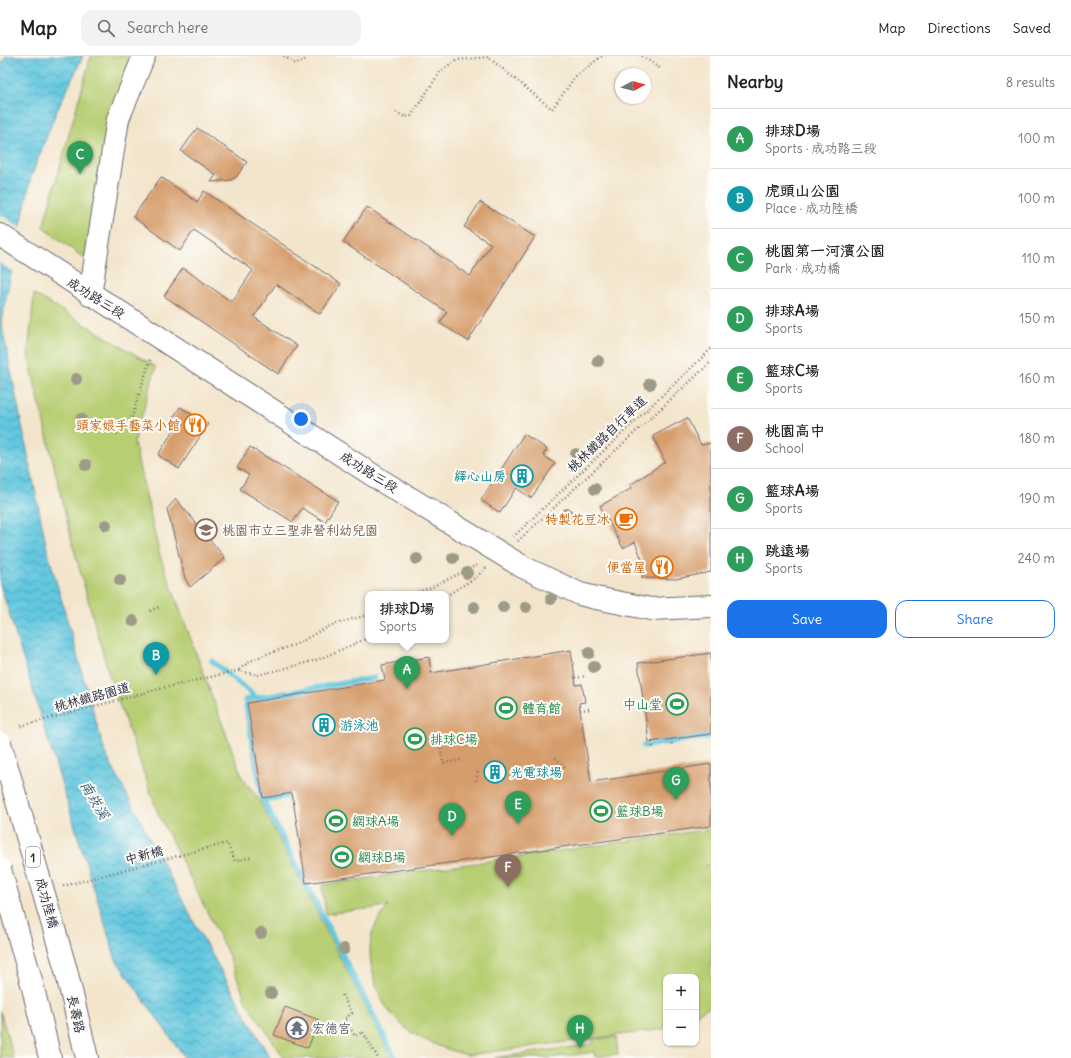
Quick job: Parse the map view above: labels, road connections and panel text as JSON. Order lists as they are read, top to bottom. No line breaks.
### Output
{"streets":{"street":["成功路三段","1","成功陸橋","長壽路"],"path":["桃林鐵路自行車道","桃林鐵路園道","中新橋"]},"crossings":[["成功陸橋","長壽路"]],"water":["南崁溪"],"places":{"restaurant":["頭家娘手藝菜小館","便當屋"],"building":["繹心山房","游泳池","光電球場"],"cafe":["特製花豆冰"],"school or university":["桃園市立三聖非營利幼兒園"],"sports":["中山堂","體育館","排球C場","籃球B場","網球A場","網球B場"],"temple":["宏德宮"]},"north":"right","page":{"header":"Map","search":"Search here","nav":["Map","Directions","Saved"],"heading":["Nearby","8 results"],"list":[{"mark":"A","name":"排球D場","note":"Sports · 成功路三段","value":"100 m"},{"mark":"B","name":"虎頭山公園","note":"Place · 成功陸橋","value":"100 m"},{"mark":"C","name":"桃園第一河濱公園","note":"Park · 成功橋","value":"110 m"},{"mark":"D","name":"排球A場","note":"Sports","value":"150 m"},{"mark":"E","name":"籃球C場","note":"Sports","value":"160 m"},{"mark":"F","name":"桃園高中","note":"School","value":"180 m"},{"mark":"G","name":"籃球A場","note":"Sports","value":"190 m"},{"mark":"H","name":"跳遠場","note":"Sports","value":"240 m"}],"pins":["C","B","A","G","E","D","F","H"],"buttons":["Save","Share"],"popup":["排球D場","Sports"],"map_buttons":["+","−"]}}
